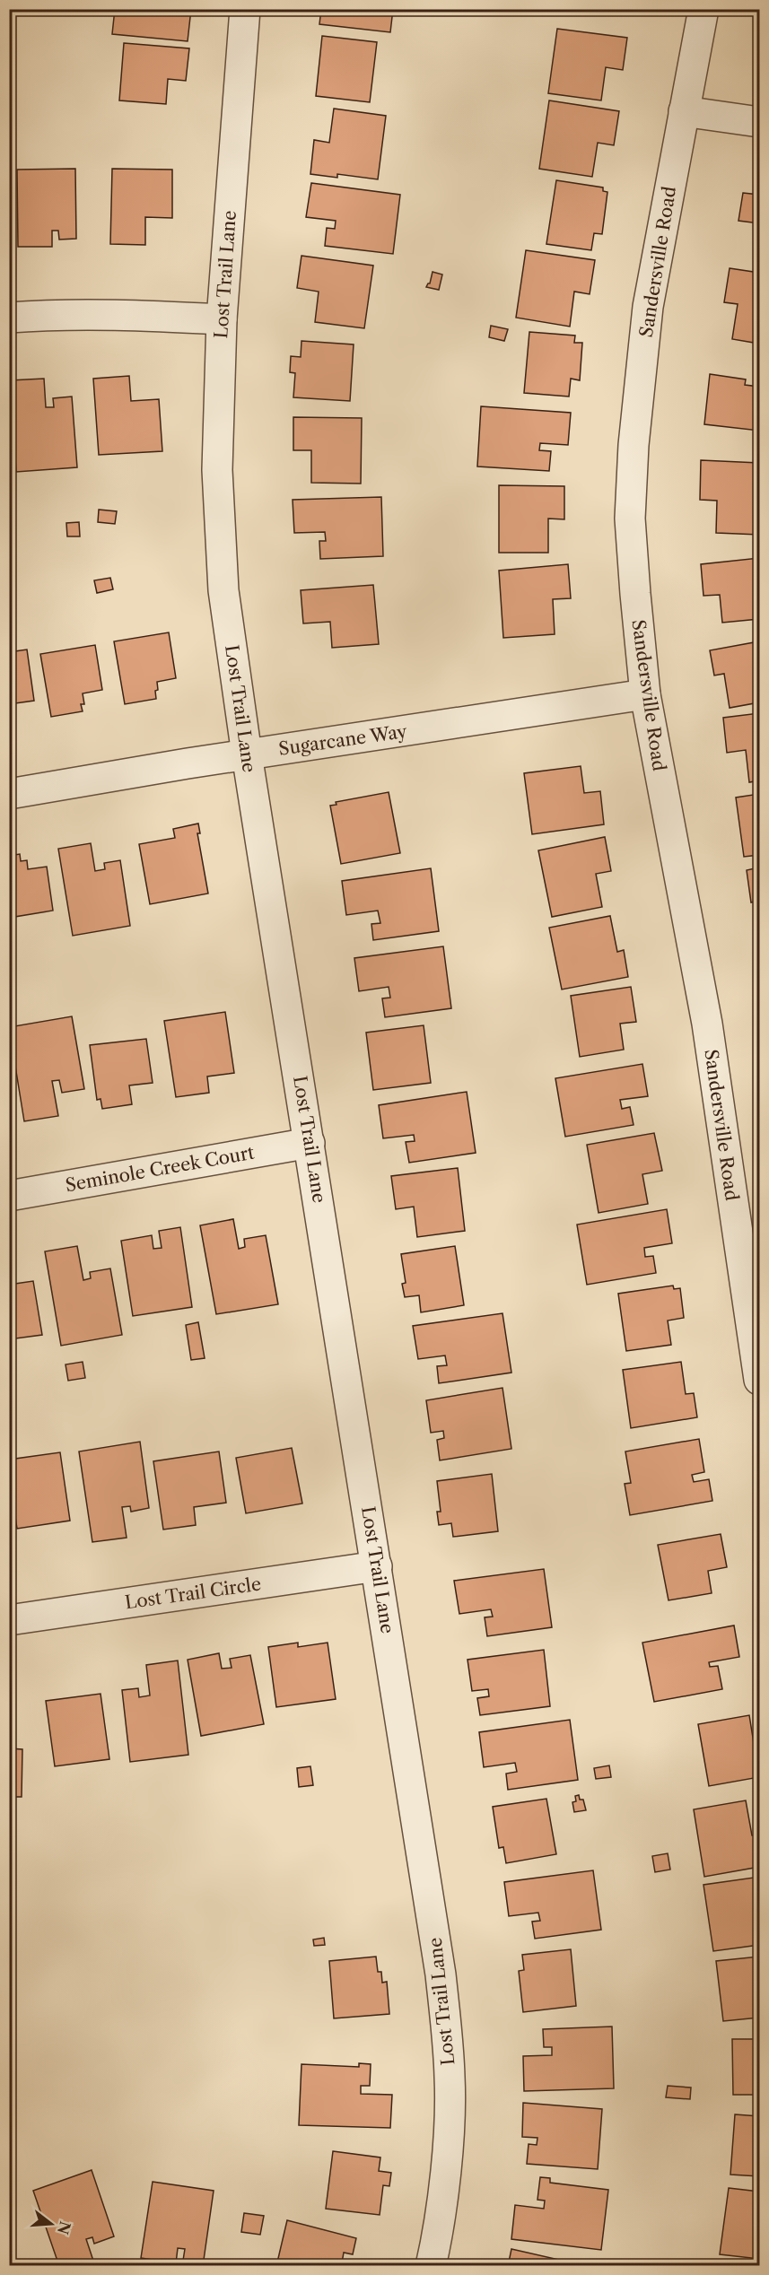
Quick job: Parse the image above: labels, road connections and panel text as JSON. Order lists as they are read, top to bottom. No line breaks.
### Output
{"streets":{"street":["Sandersville Road","Lost Trail Lane","Sugarcane Way","Seminole Creek Court","Lost Trail Circle"]},"crossings":[["Sandersville Road","Sugarcane Way"],["Lost Trail Lane","Sugarcane Way"],["Lost Trail Lane","Seminole Creek Court"],["Lost Trail Lane","Lost Trail Circle"]],"north":"right"}
